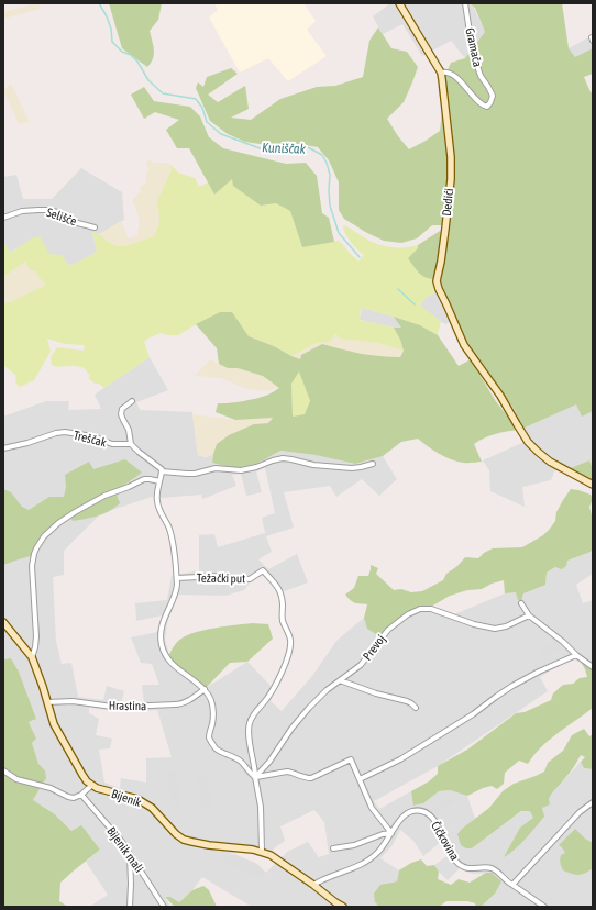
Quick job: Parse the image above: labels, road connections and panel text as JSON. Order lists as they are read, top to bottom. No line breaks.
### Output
{"streets":{"street":["Gramača","Dedići","Selišće","Treščak","Težački put","Prevoj","Hrastina","Bijenik","Čičkovina","Bijenik mali"]},"crossings":[["Gramača","Dedići"],["Težački put","Prevoj"],["Bijenik","Čičkovina"]],"water":["Kuniščak"]}
